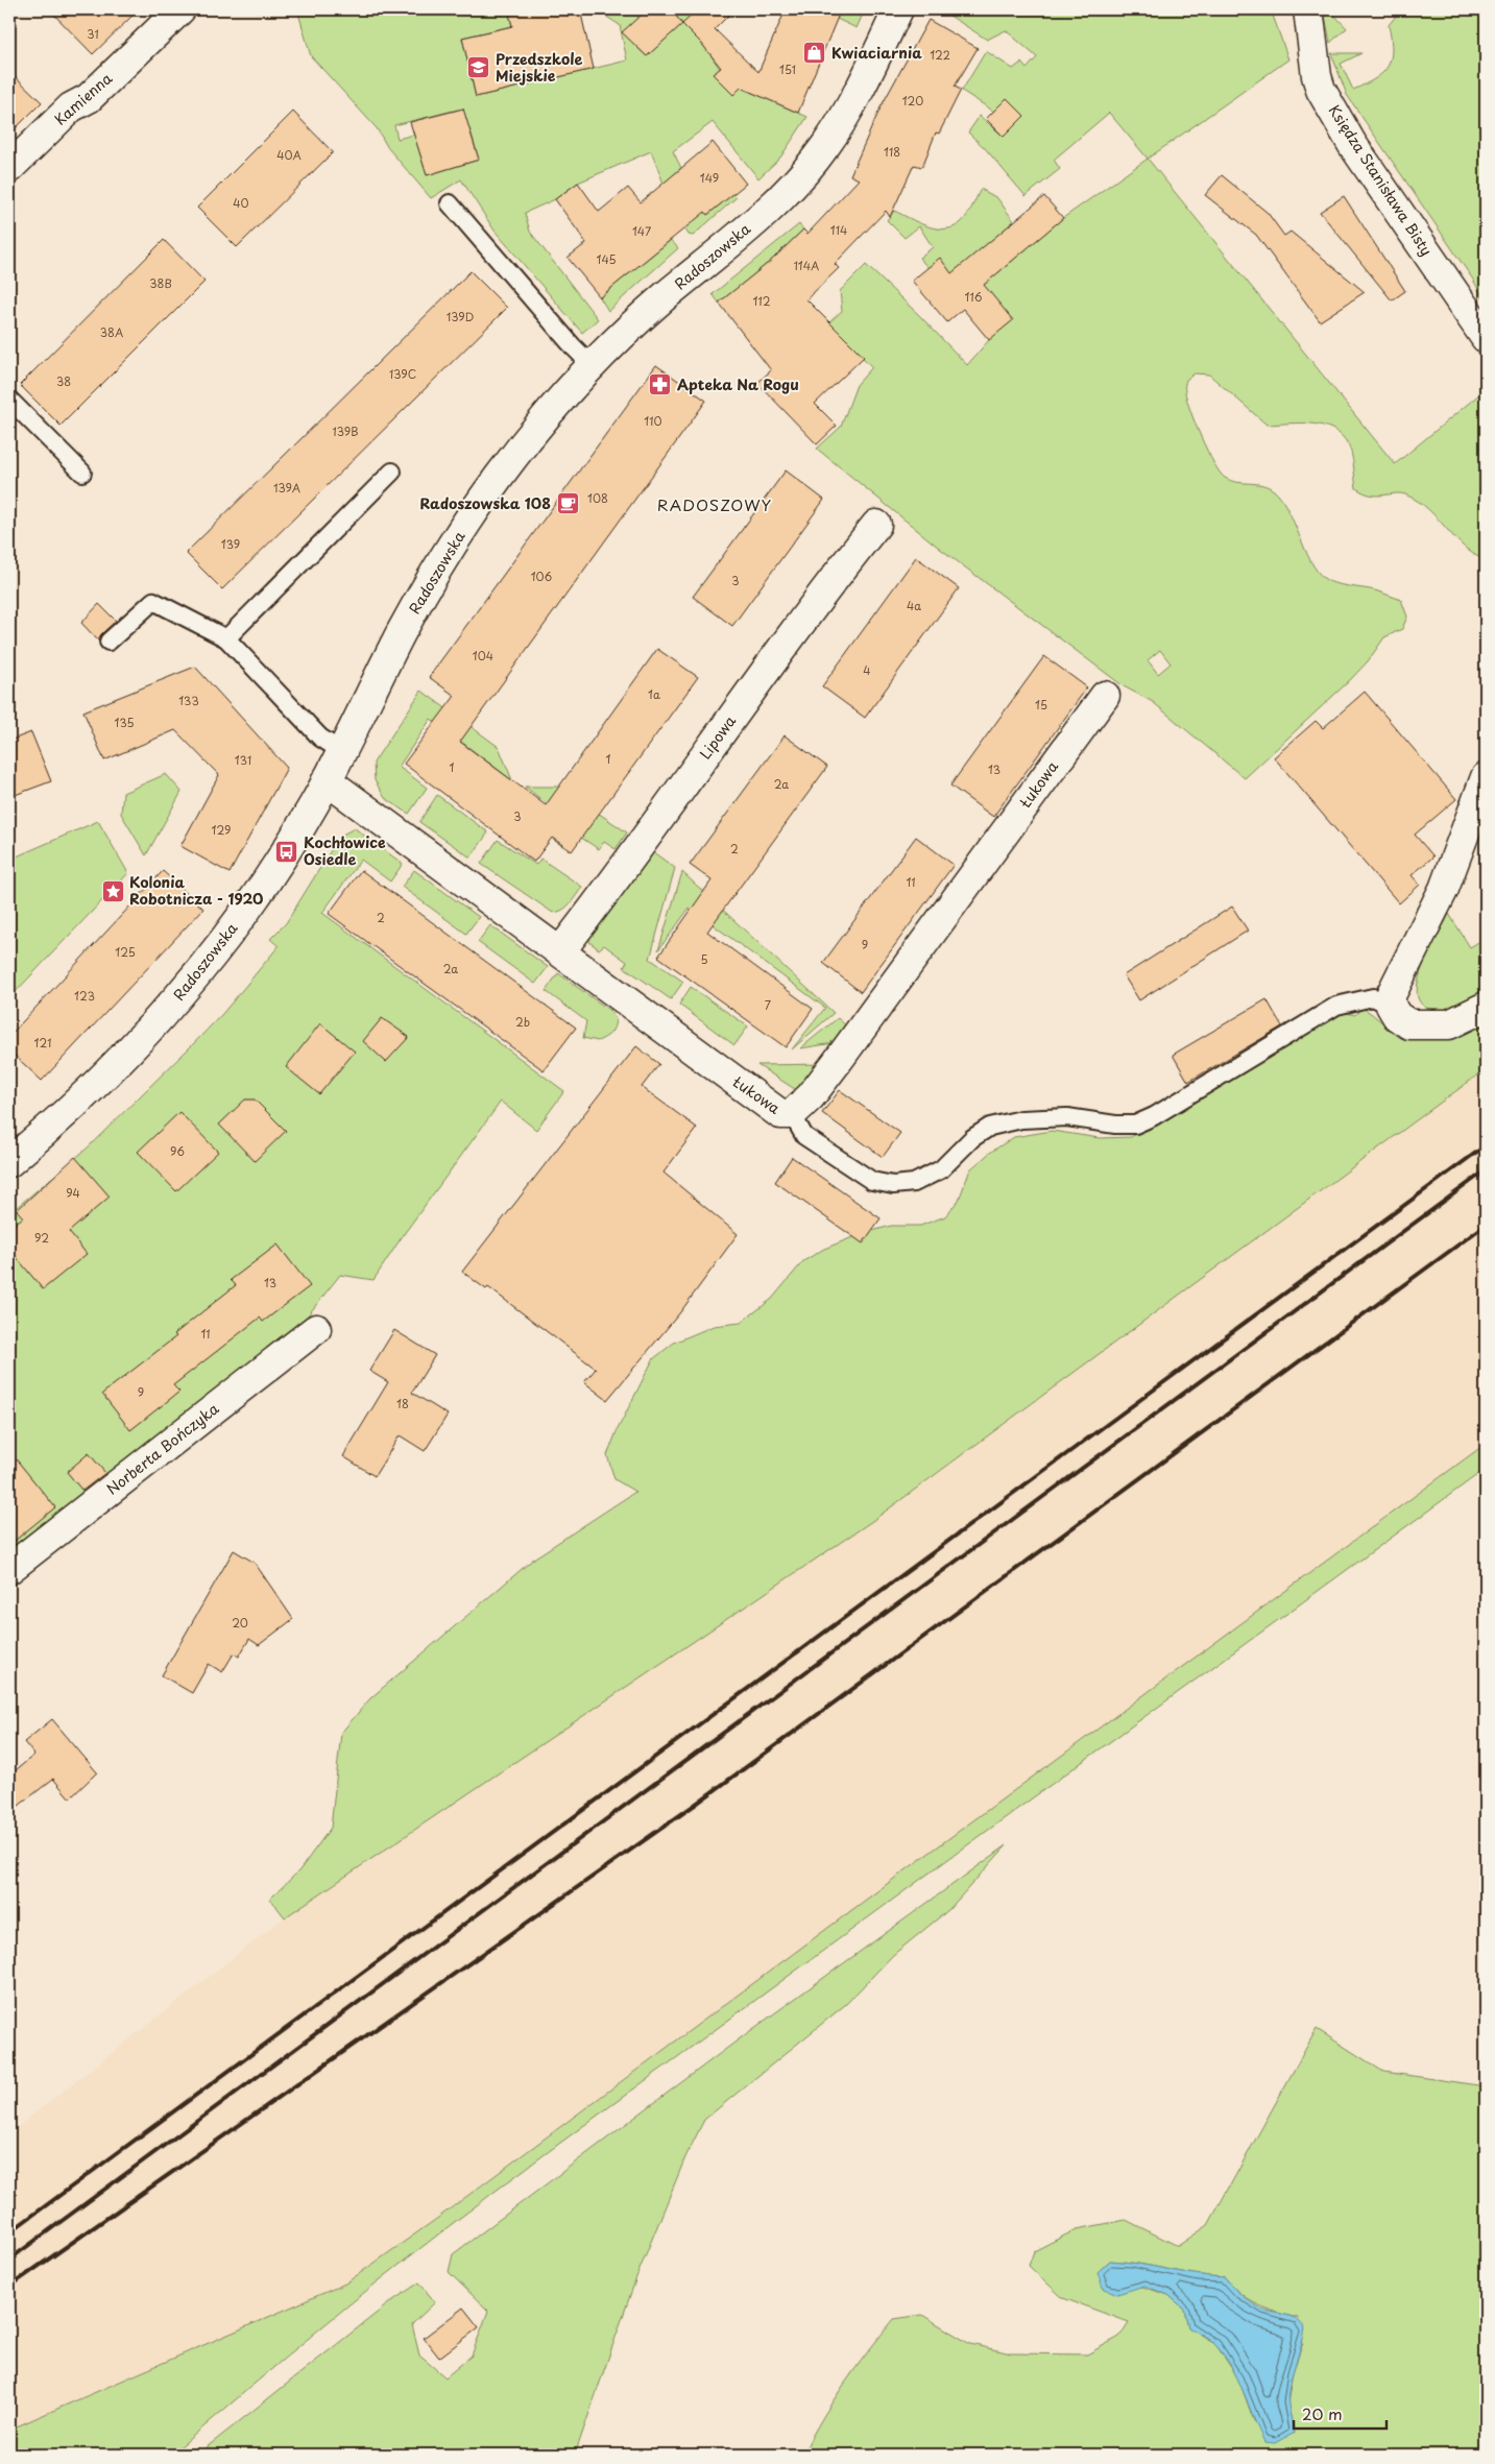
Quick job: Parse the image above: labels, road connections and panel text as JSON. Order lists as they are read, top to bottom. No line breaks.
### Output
{"streets":{"street":["Kamienna","Księdza Stanisława Bisty","Radoszowska","Lipowa","Łukowa","Norberta Bończyka"]},"crossings":[["Radoszowska","Łukowa"],["Lipowa","Łukowa"]],"districts":["RADOSZOWY"],"places":{"shop":["Kwiaciarnia"],"school or university":["Przedszkole Miejskie"],"pharmacy":["Apteka Na Rogu"],"cafe":["Radoszowska 108"],"bus stop":["Kochłowice Osiedle"],"place":["Kolonia Robotnicza - 1920"]},"house_numbers":["31","122","151","120","118","40A","149","40","114","147","145","114A","38B","116","112","139D","38A","139C","38","110","139B","139A","108","139","106","3","4a","104","4","1a","133","15","135","1","131","1","13","2a","3","129","2","11","2","9","125","5","2a","123","7","2b","121","96","94","92","13","11","9","18","20"],"scale_bar":"20 m"}
